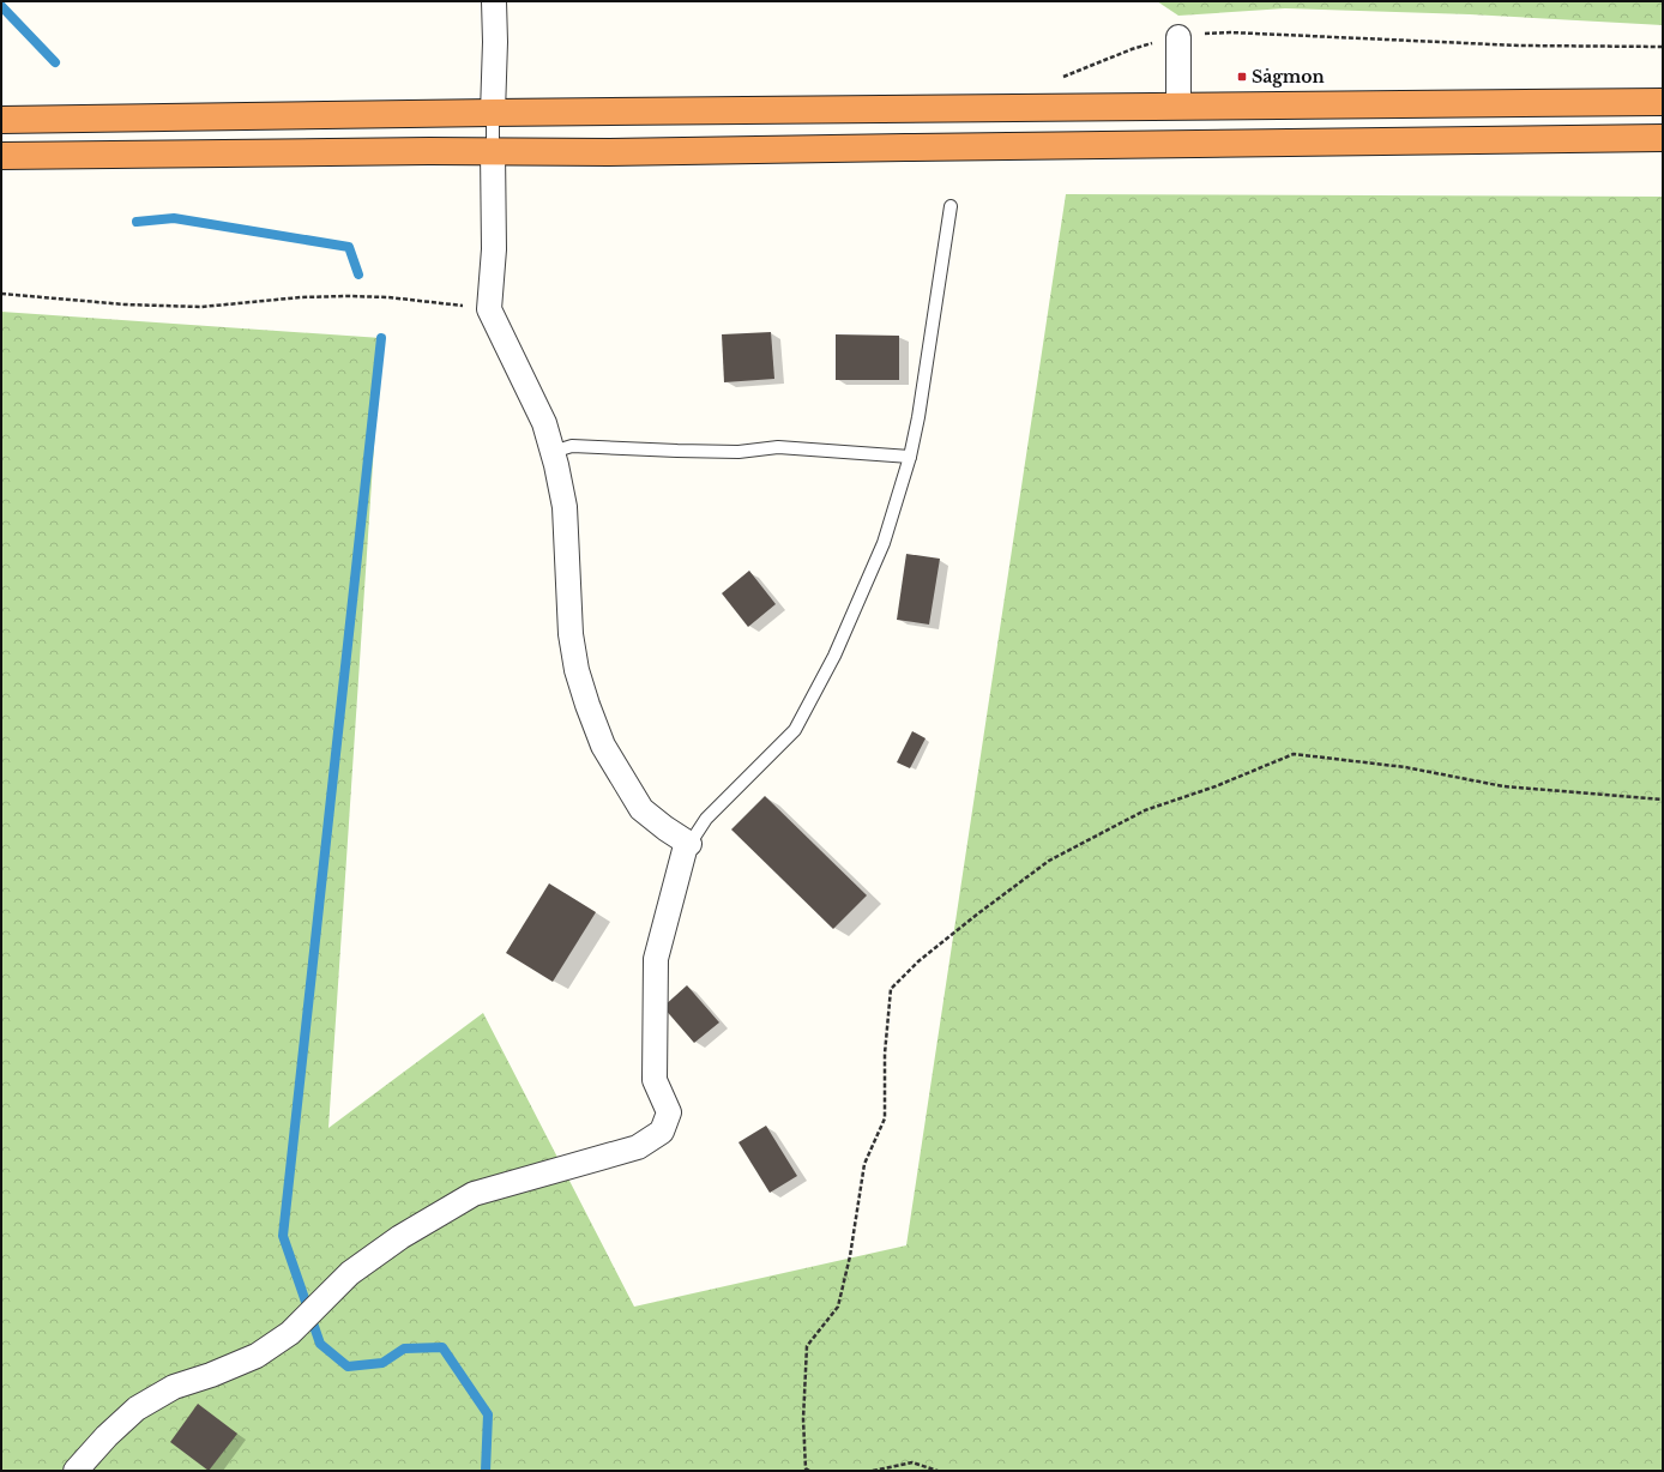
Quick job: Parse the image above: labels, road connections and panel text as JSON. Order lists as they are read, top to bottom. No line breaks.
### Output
{"places":{"transit":["Sågmon"]}}
